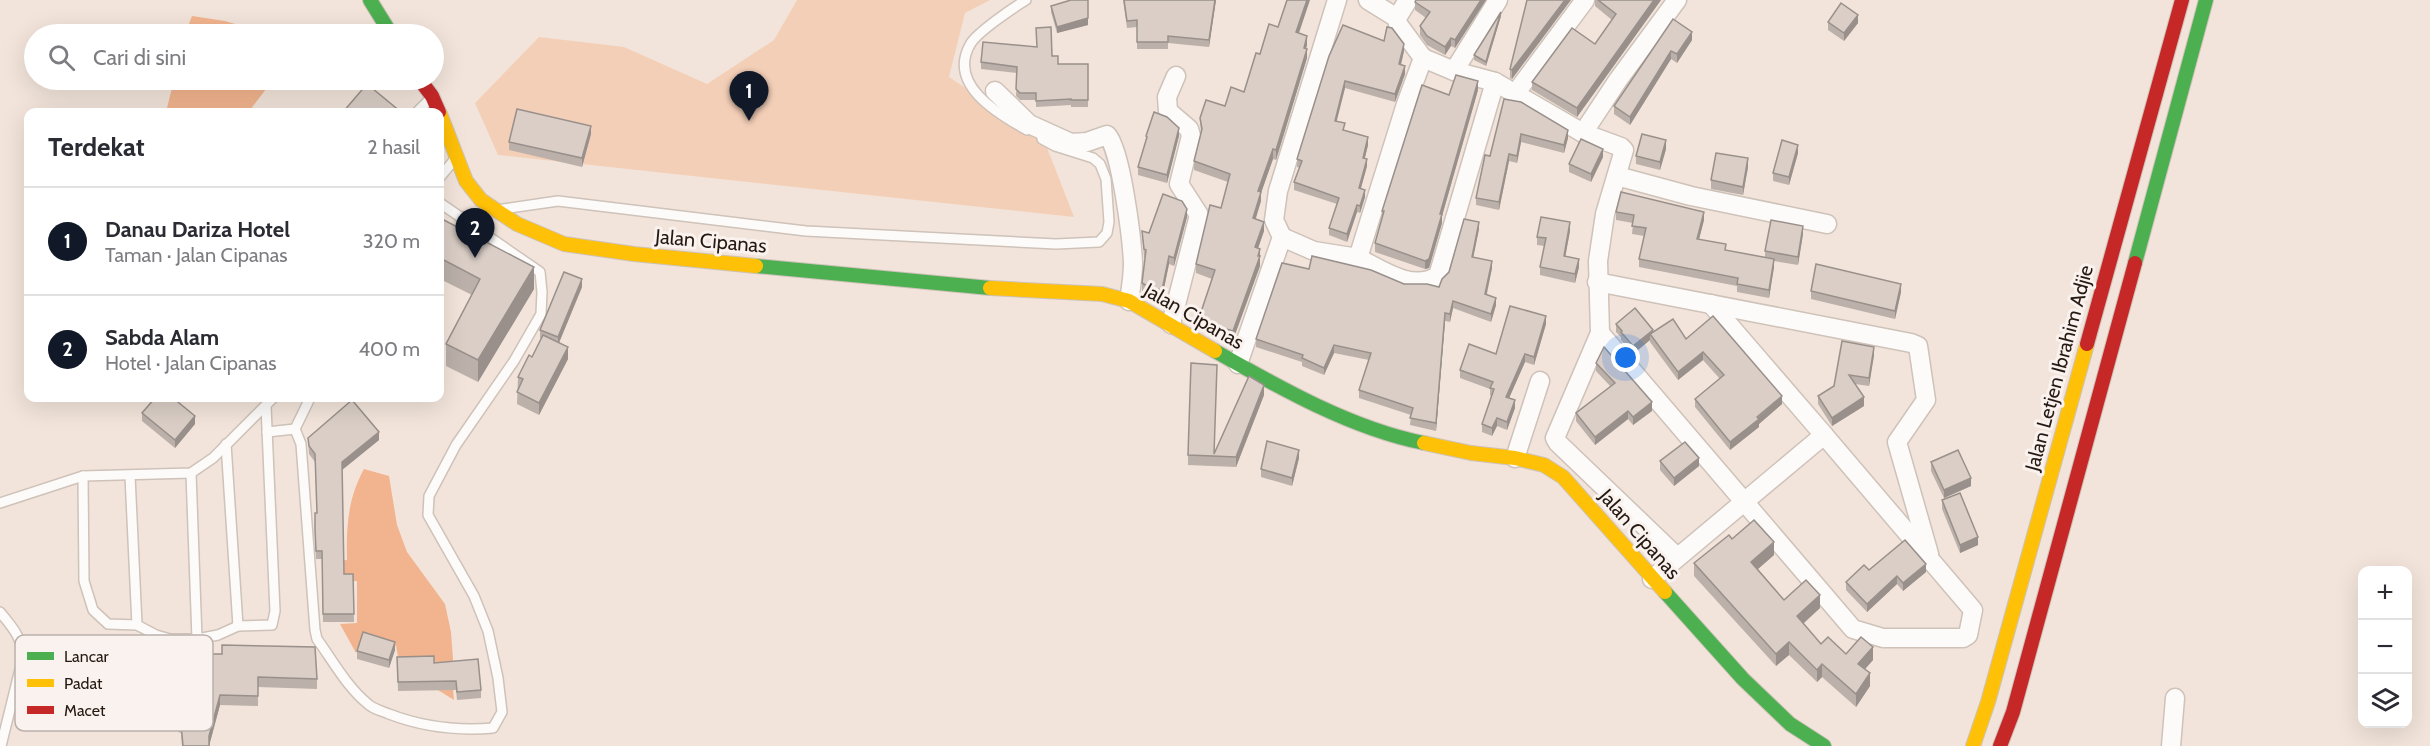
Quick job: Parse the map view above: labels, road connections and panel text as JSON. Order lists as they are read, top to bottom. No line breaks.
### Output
{"streets":{"street":["Jalan Cipanas","Jalan Letjen Ibrahim Adjie"]},"legend":["Lancar","Padat","Macet"],"page":{"search":"Cari di sini","pins":["1","2"],"heading":["Terdekat","2 hasil"],"list":[{"mark":"1","name":"Danau Dariza Hotel","note":"Taman · Jalan Cipanas","value":"320 m"},{"mark":"2","name":"Sabda Alam","note":"Hotel · Jalan Cipanas","value":"400 m"}],"map_buttons":["+","−"]}}
